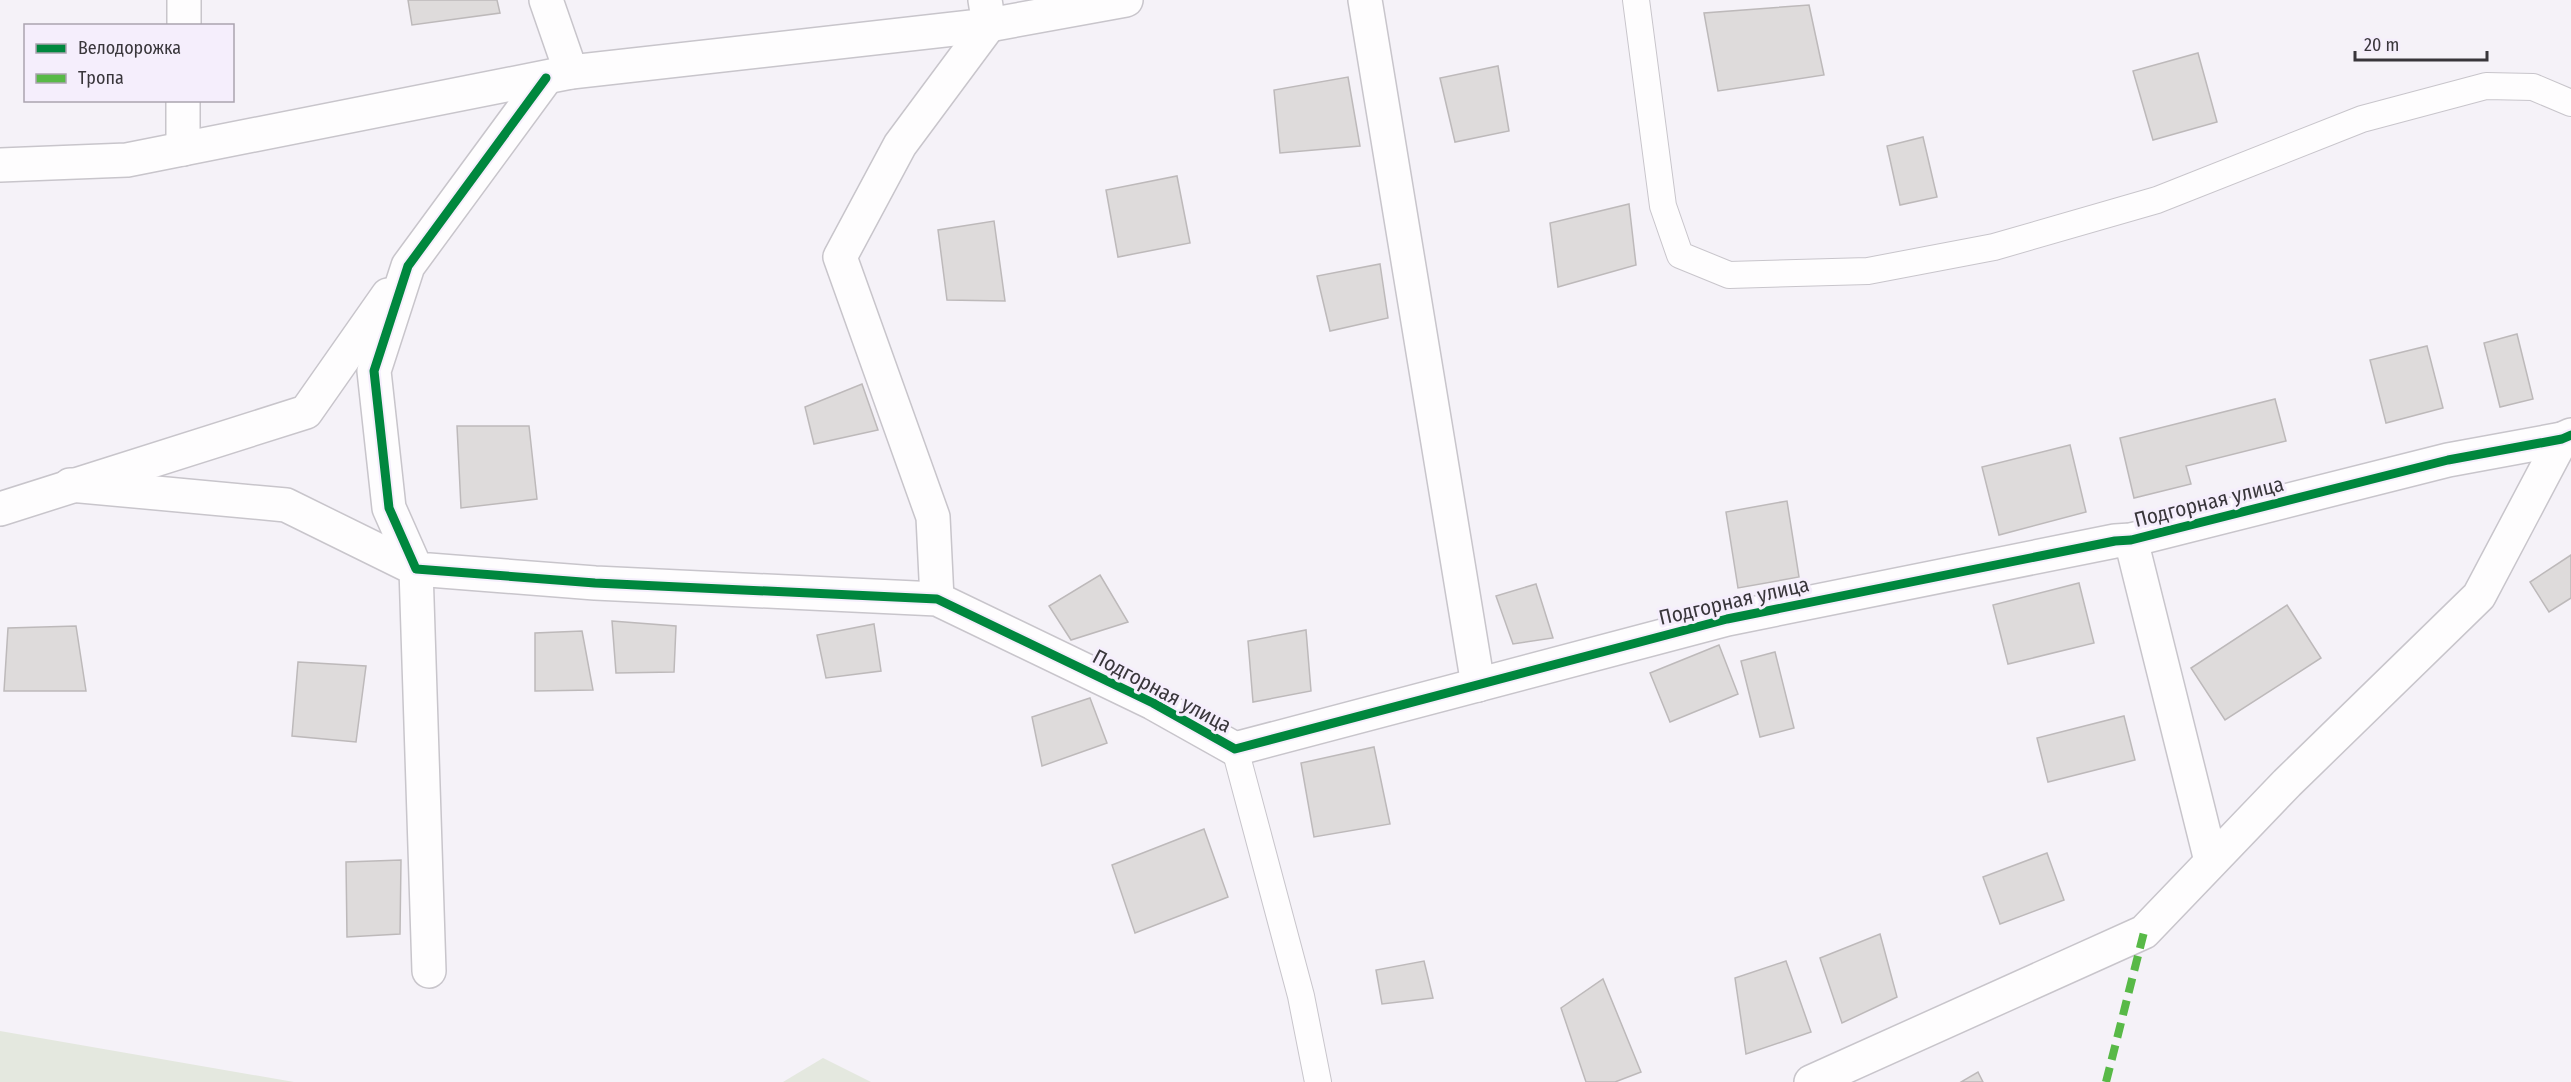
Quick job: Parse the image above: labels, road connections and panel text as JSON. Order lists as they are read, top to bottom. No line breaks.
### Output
{"streets":{"street":["Подгорная улица"]},"legend":["Велодорожка","Тропа"],"scale_bar":"20 m"}
